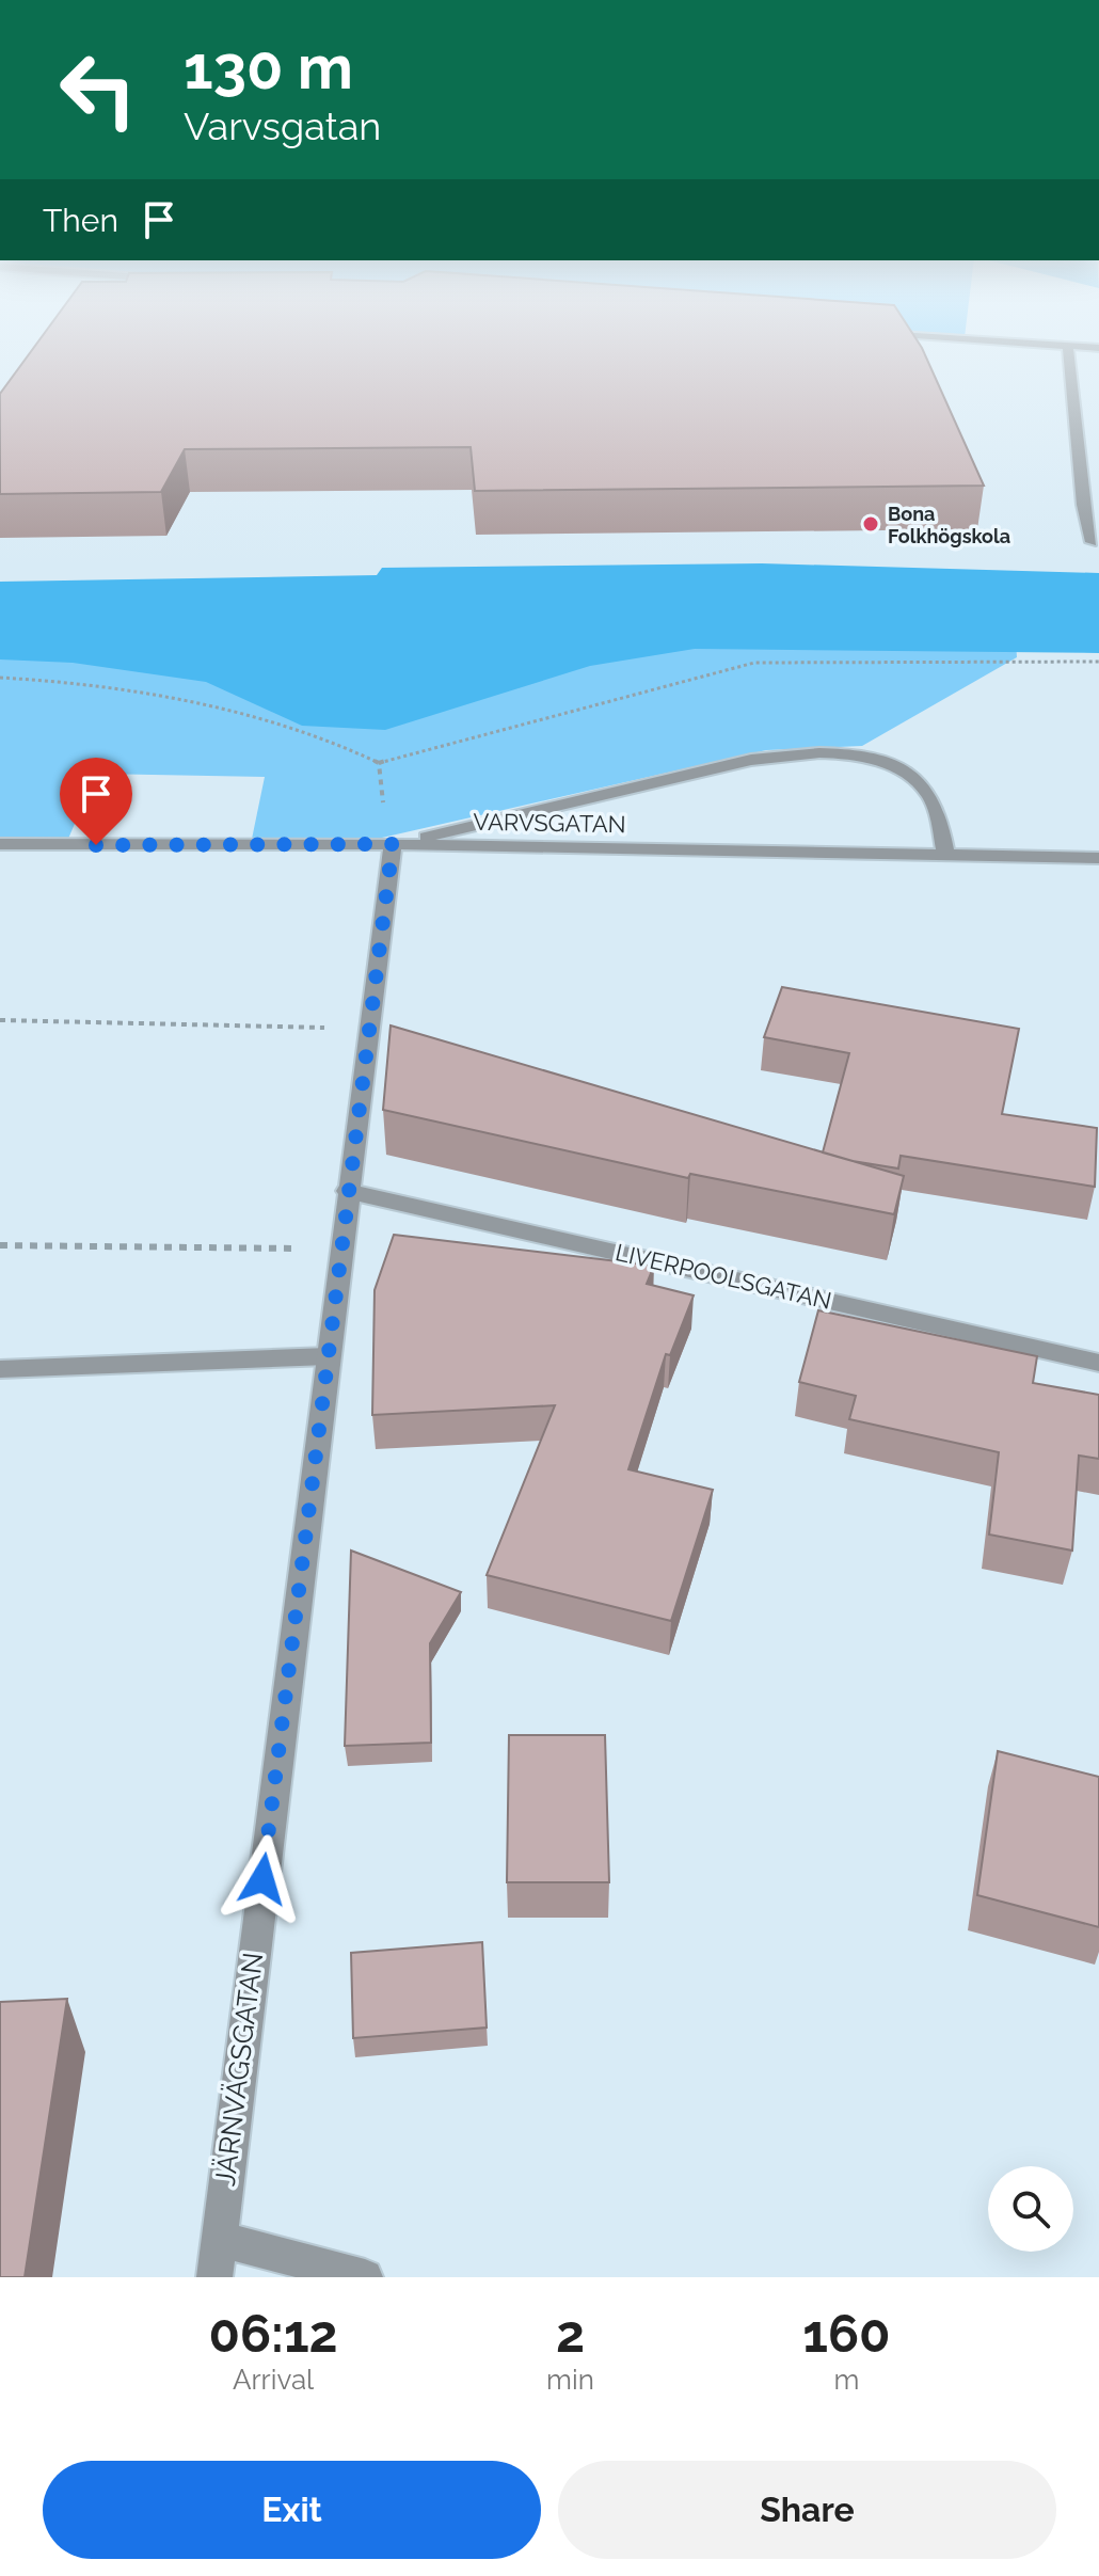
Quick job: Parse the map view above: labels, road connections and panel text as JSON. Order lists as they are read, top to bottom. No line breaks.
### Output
{"streets":{"street":["VARVSGATAN","LIVERPOOLSGATAN","JÄRNVÄGSGATAN"]},"crossings":[["VARVSGATAN","JÄRNVÄGSGATAN"],["LIVERPOOLSGATAN","JÄRNVÄGSGATAN"]],"places":["Bona Folkhögskola"],"page":{"turn":["130 m","Varvsgatan"],"then":"Then","eta":["06:12","Arrival","2","min","160","m"],"buttons":["Exit","Share"]}}
